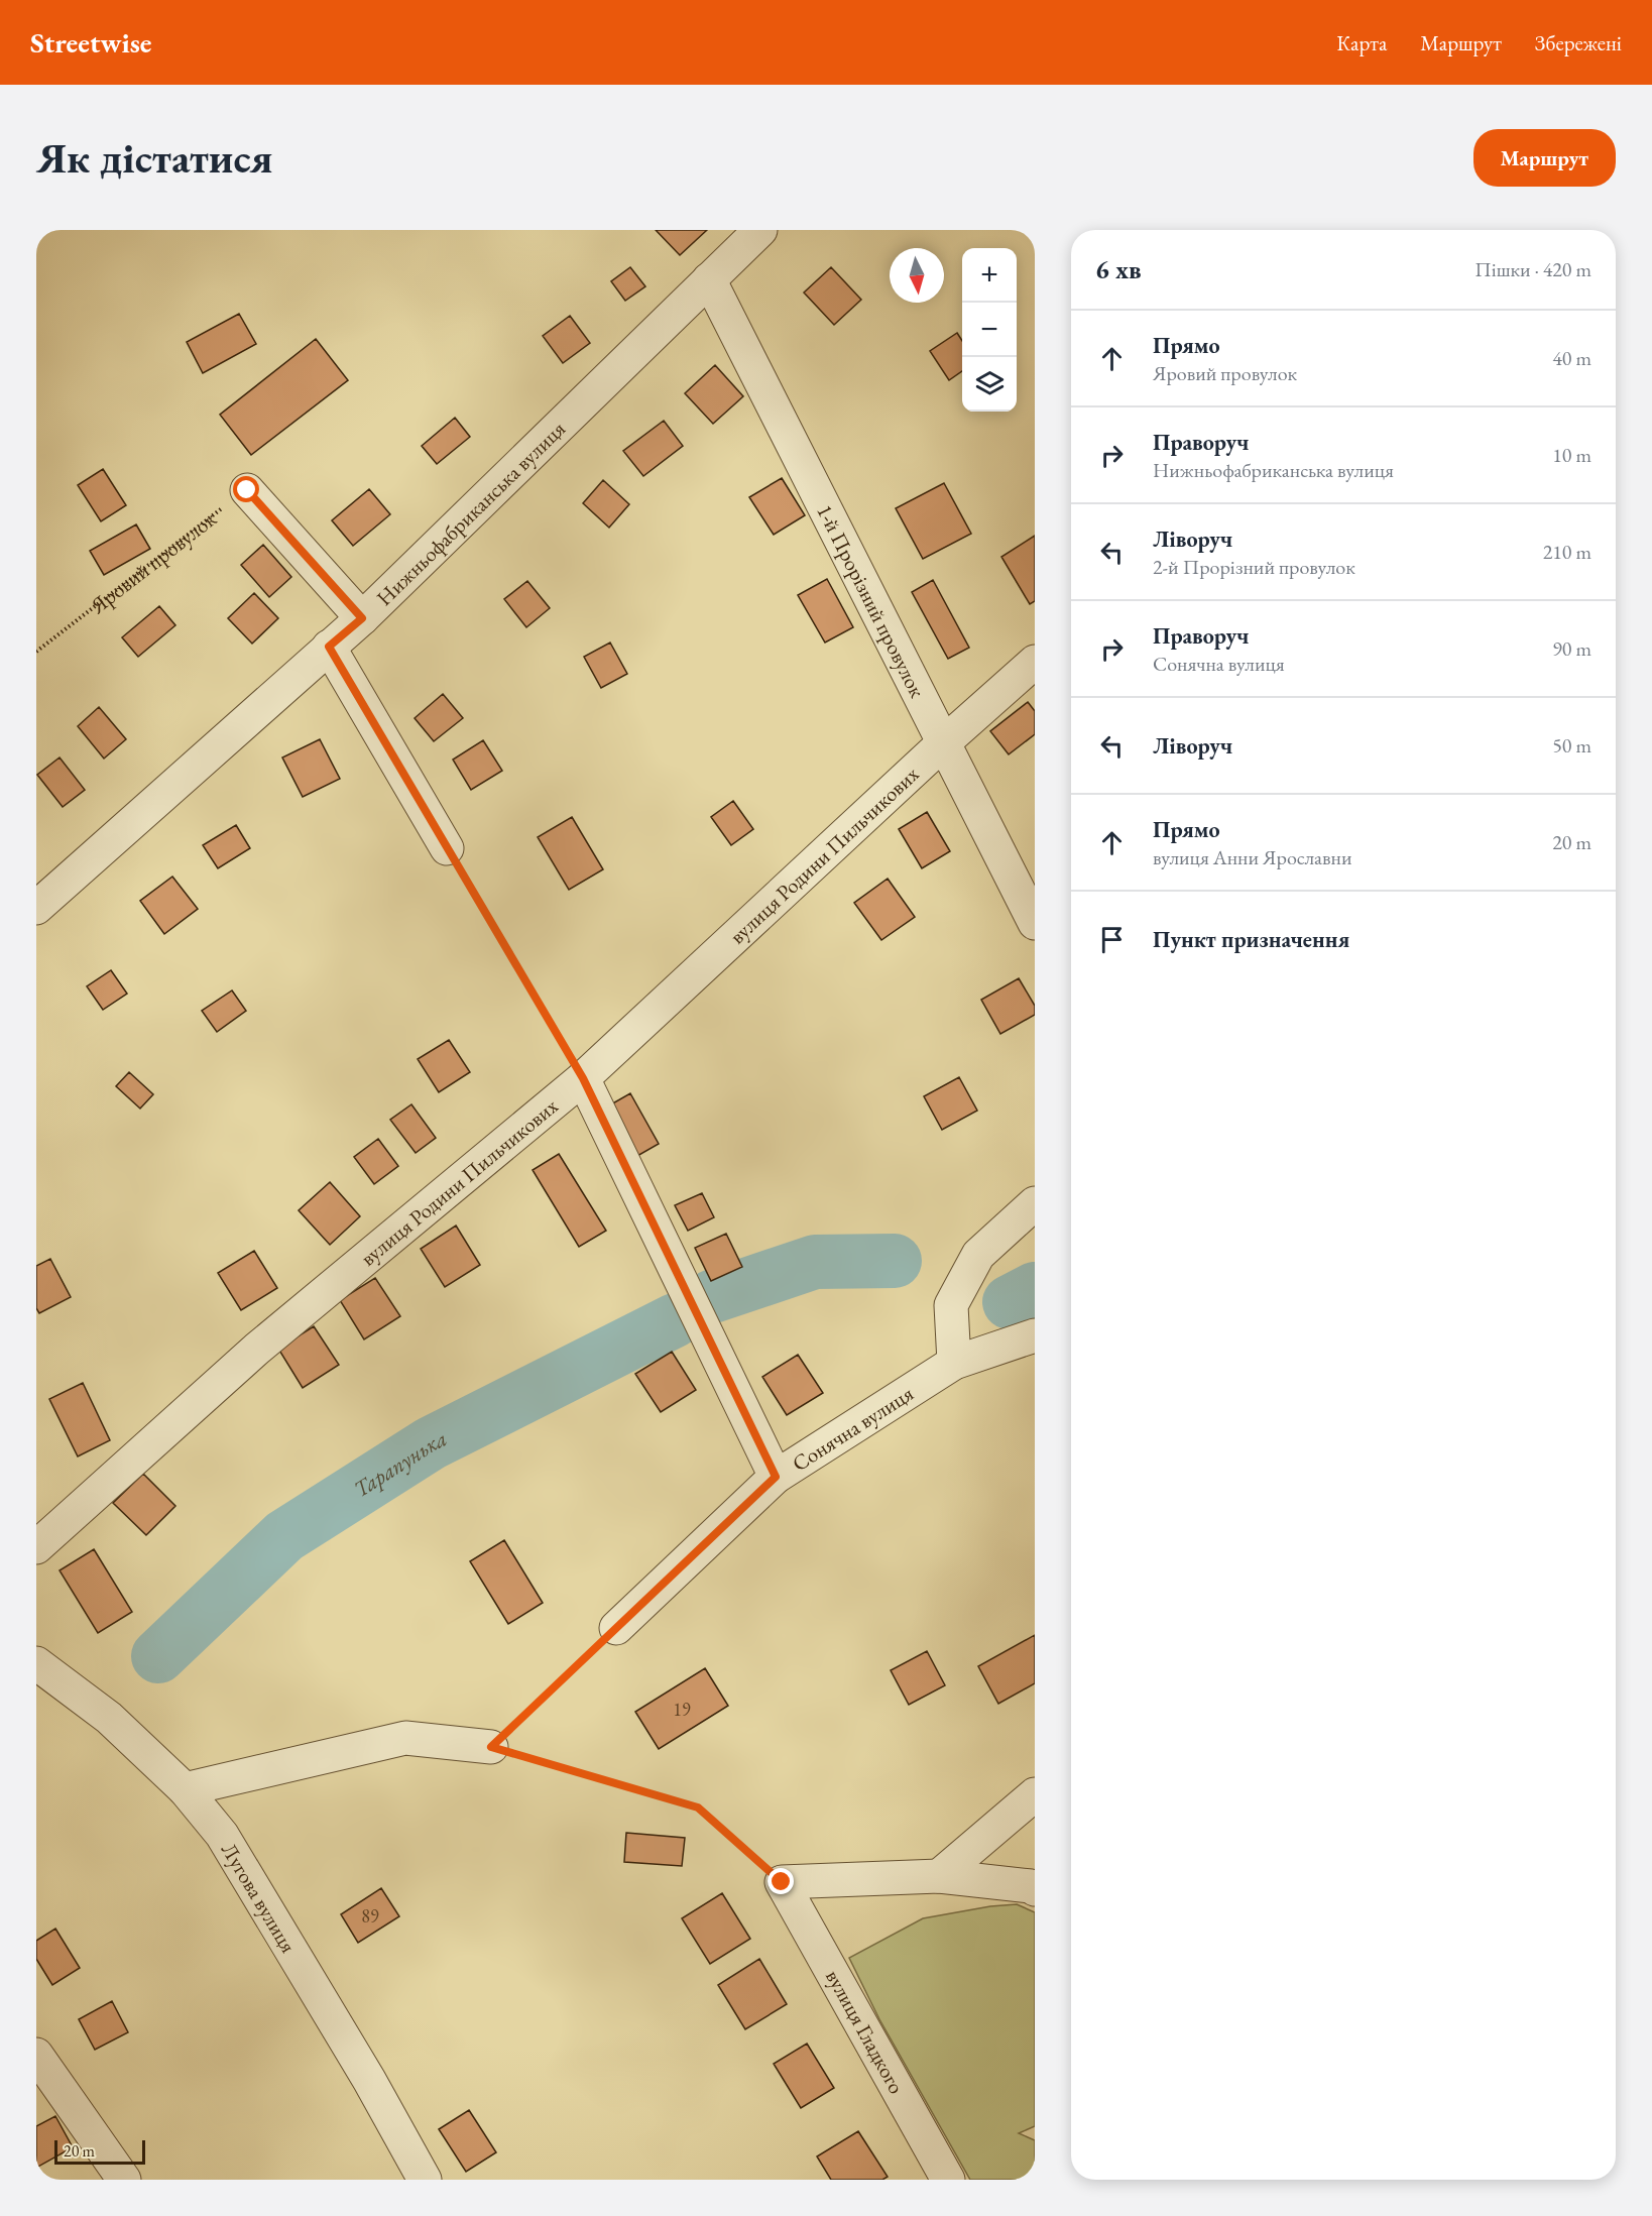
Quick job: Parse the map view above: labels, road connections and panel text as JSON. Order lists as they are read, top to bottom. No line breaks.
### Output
{"streets":{"street":["Нижньофабриканська вулиця","1-й Прорізний провулок","вулиця Родини Пильчикових","Сонячна вулиця","Лугова вулиця","вулиця Гладкого"],"path":["Яровий провулок"]},"crossings":[["Нижньофабриканська вулиця","1-й Прорізний провулок"],["1-й Прорізний провулок","вулиця Родини Пильчикових"]],"water":["Тарапунька"],"house_numbers":["19","89"],"scale_bar":"20 m","north":"bottom","page":{"header":"Streetwise","nav":["Карта","Маршрут","Збережені"],"buttons":"Маршрут","title":"Як дістатися","heading":["6 хв","Пішки · 420 m"],"map_buttons":["+","−"],"list":[["Прямо","Яровий провулок","40 m"],["Праворуч","Нижньофабриканська вулиця","10 m"],["Ліворуч","2-й Прорізний провулок","210 m"],["Праворуч","Сонячна вулиця","90 m"],["Ліворуч","50 m"],["Прямо","вулиця Анни Ярославни","20 m"],"Пункт призначення"],"scale":"20 m"}}
